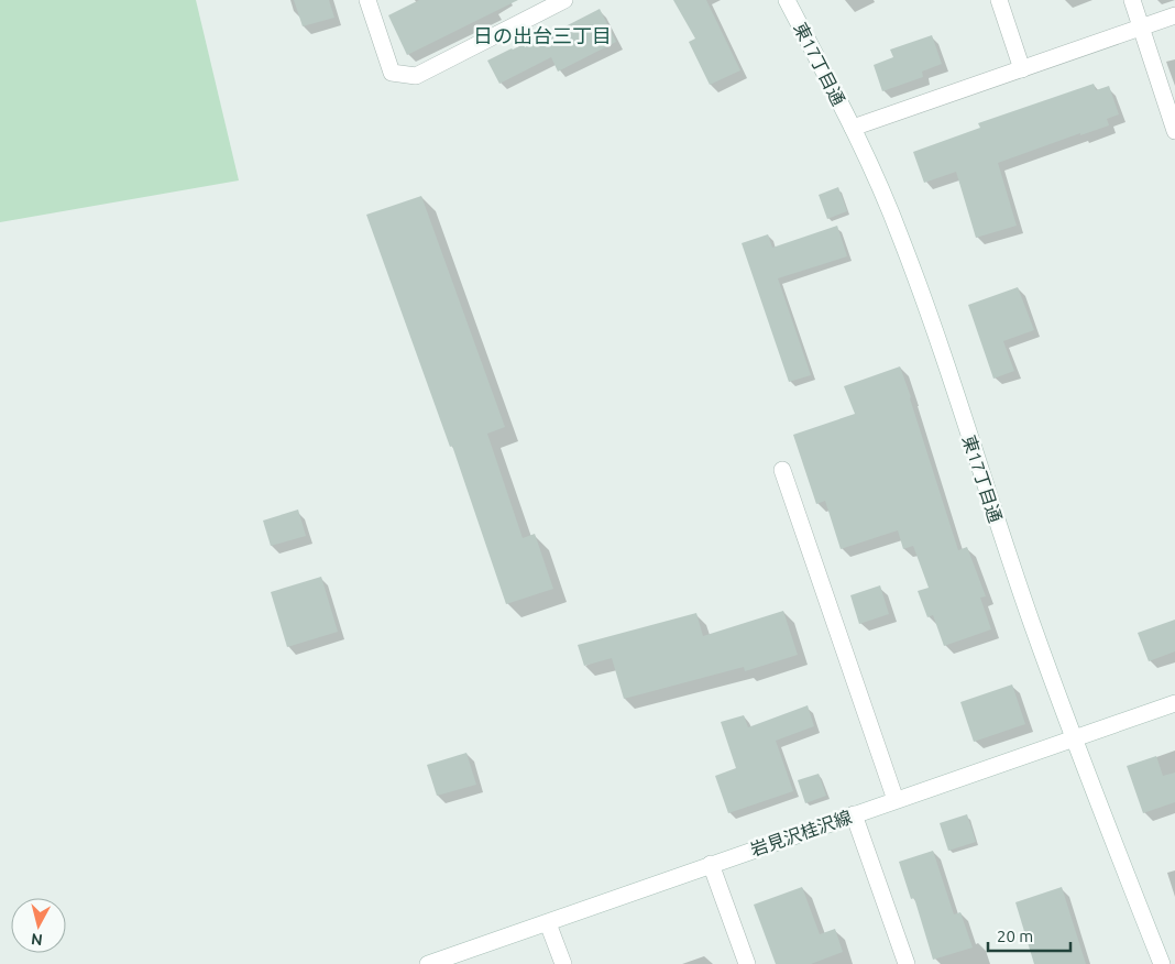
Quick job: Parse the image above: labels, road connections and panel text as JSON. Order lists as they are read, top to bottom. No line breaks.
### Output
{"streets":{"street":["東17丁目通","岩見沢桂沢線"]},"crossings":[["東17丁目通","岩見沢桂沢線"]],"districts":["日の出台三丁目"],"scale_bar":"20 m","north":"bottom"}
